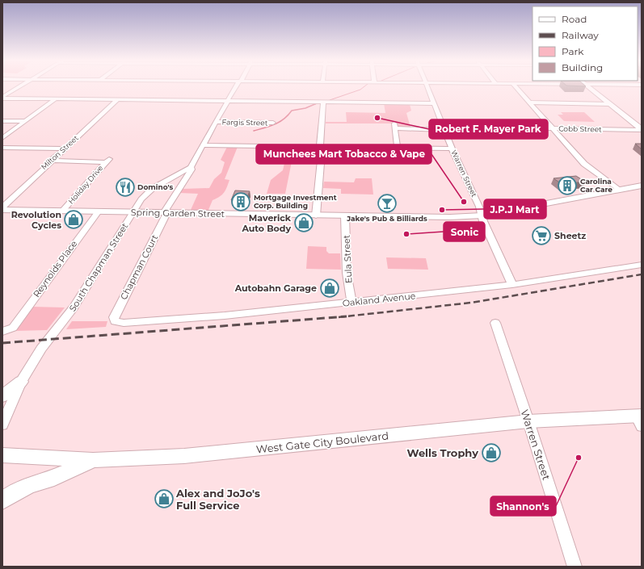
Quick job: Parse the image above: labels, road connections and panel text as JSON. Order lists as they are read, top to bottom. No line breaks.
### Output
{"streets":{"main road":["Spring Garden Street","West Gate City Boulevard"],"street":["Fargis Street","Cobb Street","Milton Street","Warren Street","Holiday Drive","Eula Street","South Chapman Street","Chapman Court","Reynolds Place","Oakland Avenue"]},"crossings":[["Fargis Street","South Chapman Street"],["Milton Street","Holiday Drive"],["Warren Street","Spring Garden Street"],["Warren Street","Oakland Avenue"],["Warren Street","West Gate City Boulevard"],["Holiday Drive","Spring Garden Street"],["Spring Garden Street","Eula Street"],["Spring Garden Street","South Chapman Street"],["Spring Garden Street","Chapman Court"],["Spring Garden Street","Reynolds Place"],["Eula Street","Oakland Avenue"],["South Chapman Street","Chapman Court"],["Chapman Court","Oakland Avenue"]],"places":{"other":["Robert F. Mayer Park","Munchees Mart Tobacco & Vape","J.P.J Mart","Sonic","Shannon's"],"building":["Carolina Car Care","Mortgage Investment Corp. Building"],"restaurant":["Domino's"],"bar":["Jake's Pub & Billiards"],"shop":["Revolution Cycles","Maverick Auto Body","Autobahn Garage","Wells Trophy","Alex and JoJo's Full Service"],"supermarket":["Sheetz"]},"legend":["Road","Railway","Park","Building"]}
